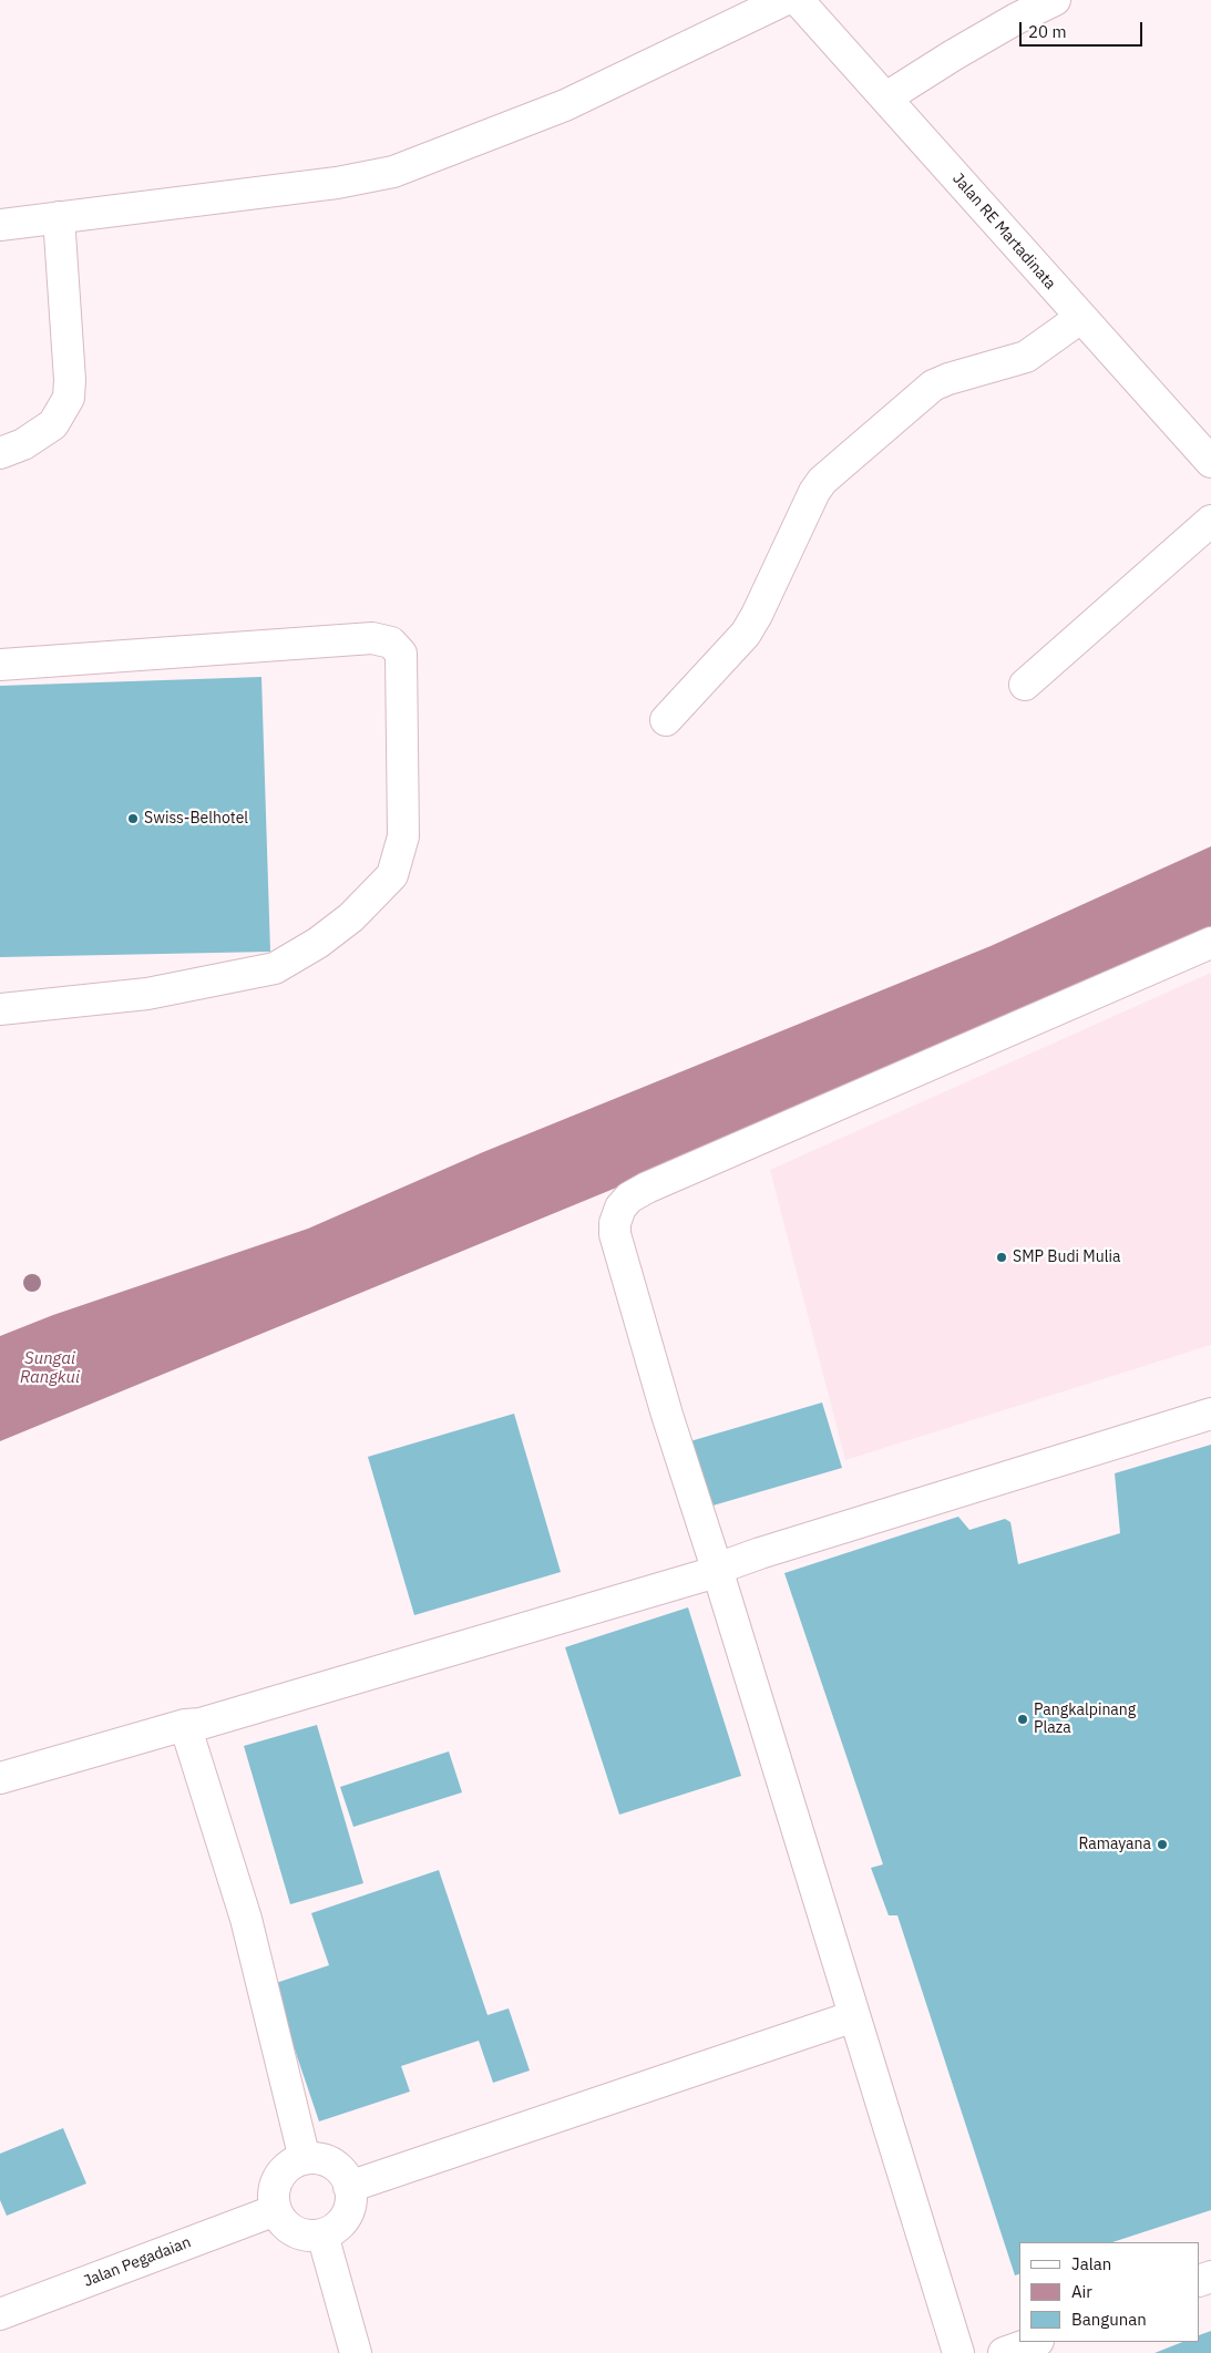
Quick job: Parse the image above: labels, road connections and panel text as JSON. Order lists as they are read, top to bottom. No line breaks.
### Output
{"streets":{"street":["Jalan RE Martadinata","Jalan Pegadaian"]},"water":["Sungai Rangkui"],"places":["Swiss-Belhotel","SMP Budi Mulia","Pangkalpinang Plaza","Ramayana"],"legend":["Jalan","Air","Bangunan"],"scale_bar":"20 m"}
